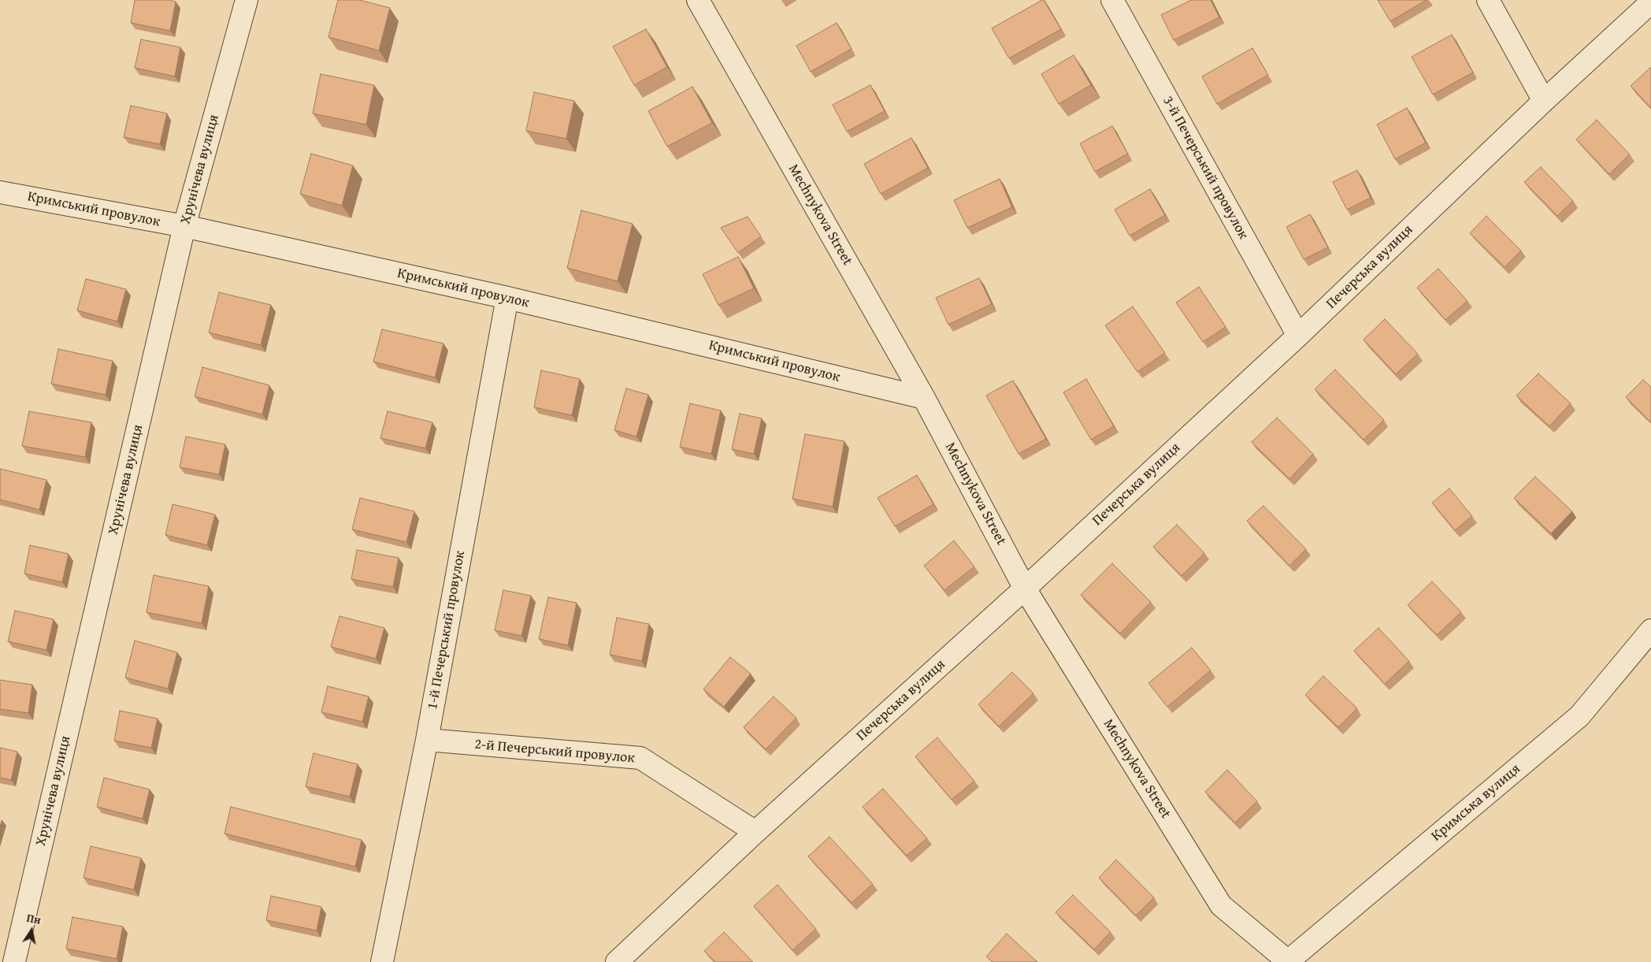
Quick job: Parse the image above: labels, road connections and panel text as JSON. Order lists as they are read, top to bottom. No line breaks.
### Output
{"streets":{"street":["3-й Печерський провулок","Хрунічева вулиця","Кримський провулок","Mechnykova Street","Печерська вулиця","1-й Печерський провулок","2-й Печерський провулок","Кримська вулиця"]},"crossings":[["3-й Печерський провулок","Печерська вулиця"],["Хрунічева вулиця","Кримський провулок"],["Кримський провулок","Mechnykova Street"],["Кримський провулок","1-й Печерський провулок"],["Mechnykova Street","Печерська вулиця"],["Mechnykova Street","Кримська вулиця"],["Печерська вулиця","2-й Печерський провулок"],["1-й Печерський провулок","2-й Печерський провулок"]],"north":"top"}
